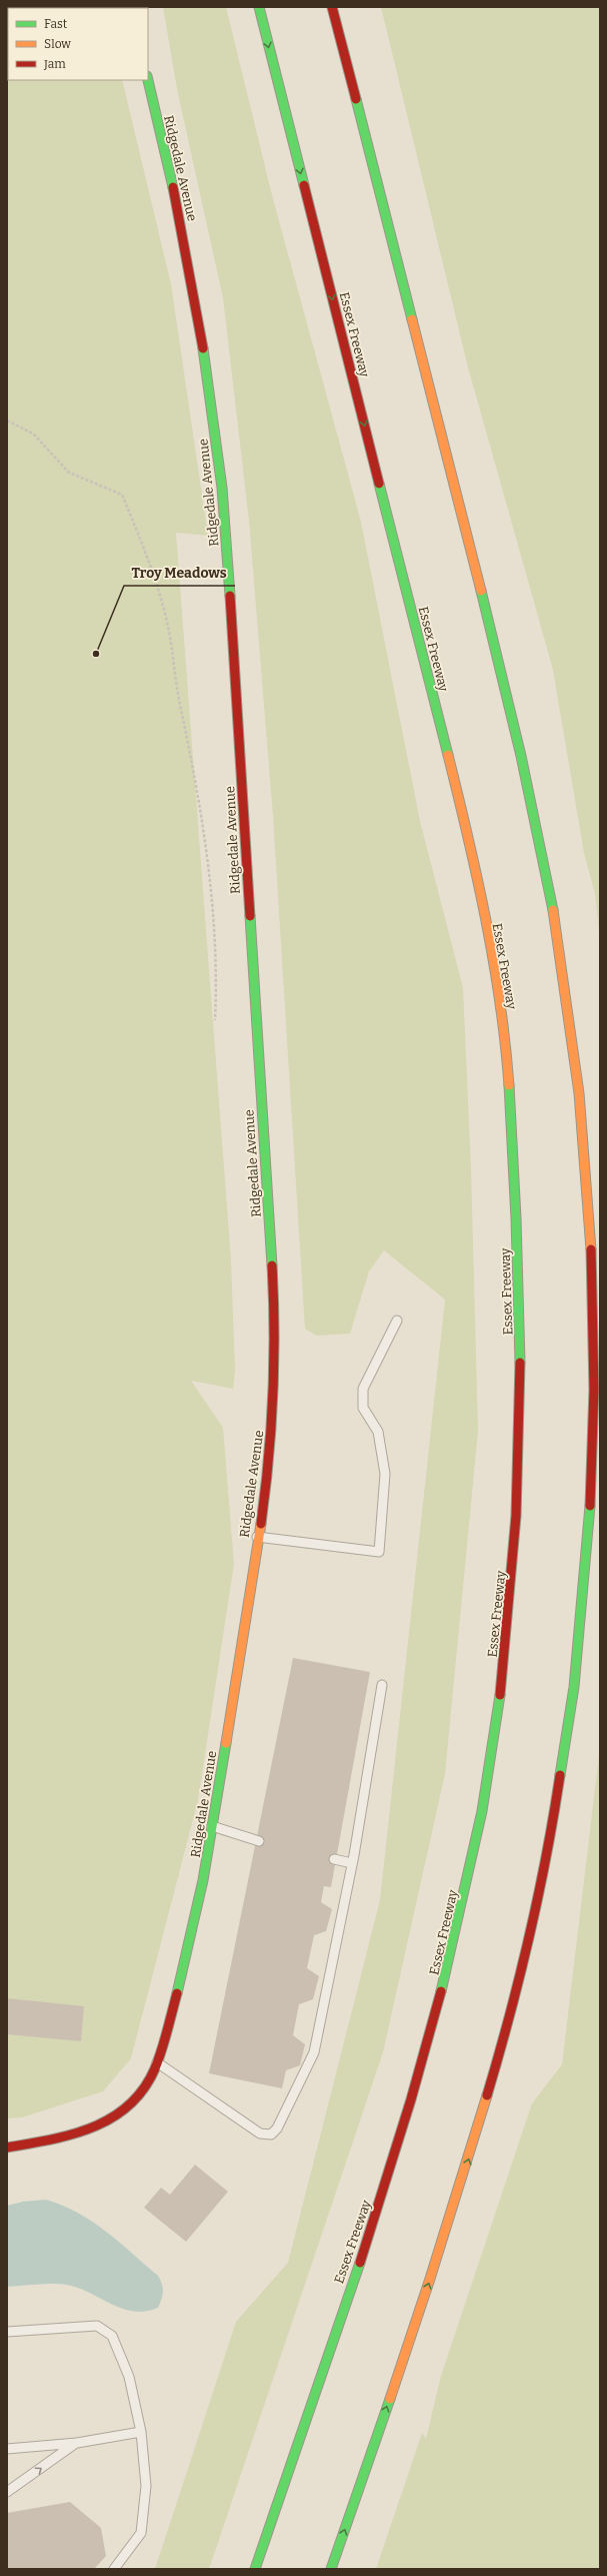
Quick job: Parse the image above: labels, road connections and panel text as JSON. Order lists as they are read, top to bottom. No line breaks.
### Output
{"streets":{"main road":["Ridgedale Avenue","Essex Freeway"]},"places":["Troy Meadows"],"legend":["Fast","Slow","Jam"]}
